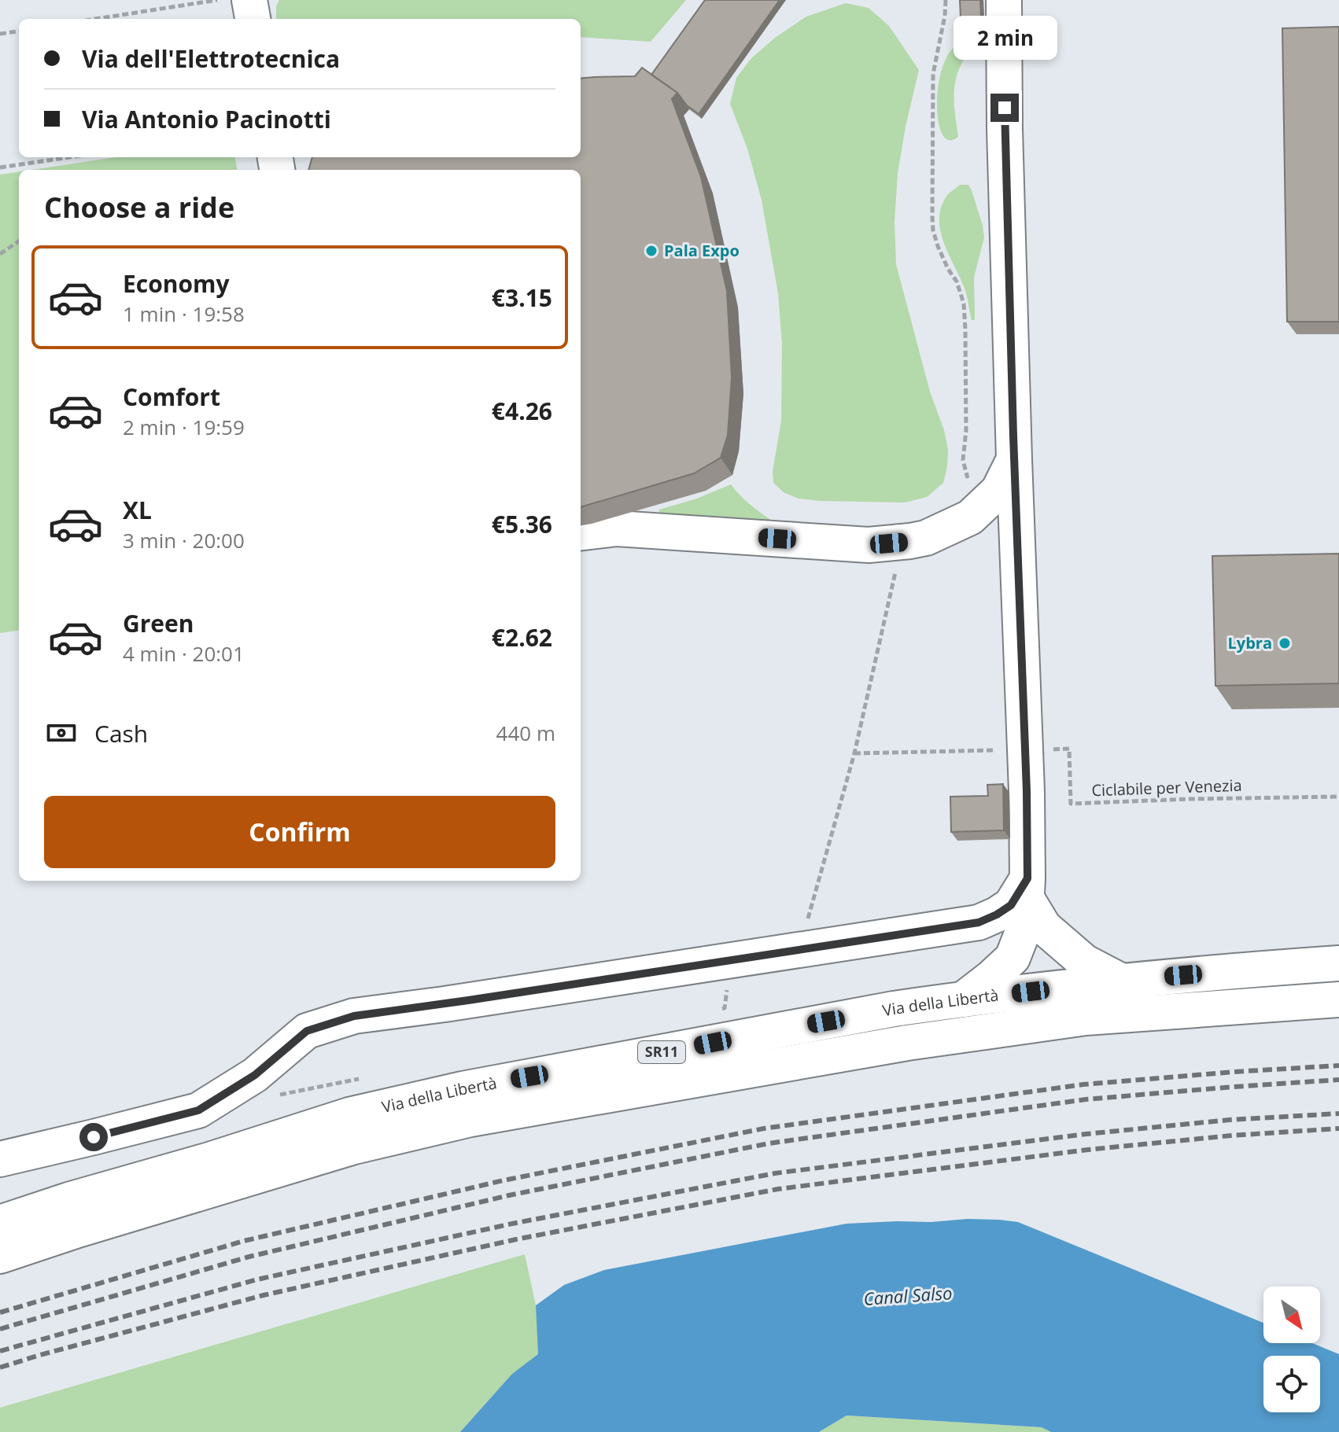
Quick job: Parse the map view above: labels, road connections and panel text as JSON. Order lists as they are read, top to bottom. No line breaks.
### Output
{"streets":{"main road":["Via della Libertà","SR11"],"path":["Ciclabile per Venezia"]},"water":["Canal Salso"],"places":["Pala Expo","Lybra"],"north":"bottom right","page":{"bubble":"2 min","banner":["Via dell'Elettrotecnica","Via Antonio Pacinotti"],"heading":"Choose a ride","list":[{"name":"Economy","note":"1 min · 19:58","value":"€3.15"},{"name":"Comfort","note":"2 min · 19:59","value":"€4.26"},{"name":"XL","note":"3 min · 20:00","value":"€5.36"},{"name":"Green","note":"4 min · 20:01","value":"€2.62"}],"pay":["Cash","440 m"],"buttons":"Confirm"}}
